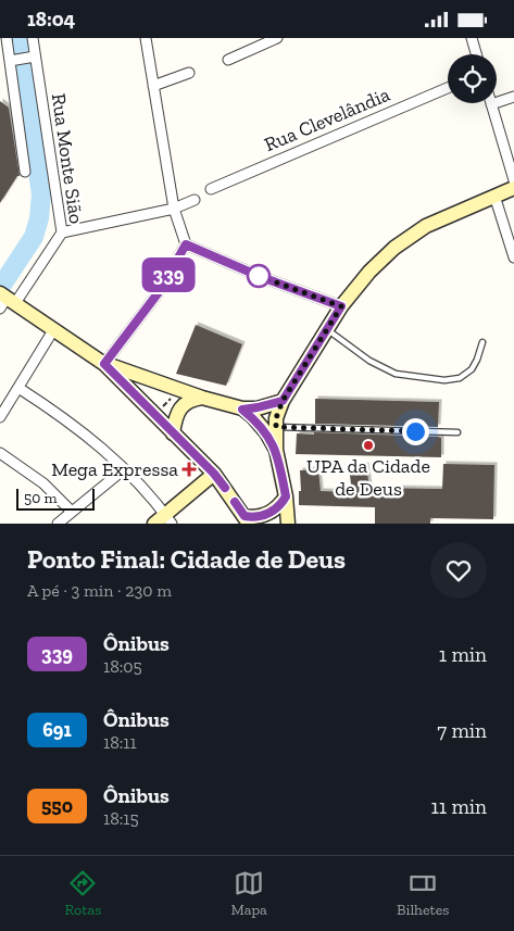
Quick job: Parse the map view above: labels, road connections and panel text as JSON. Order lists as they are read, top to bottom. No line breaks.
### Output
{"streets":{"street":["Rua Clevelândia","Rua Monte Sião"]},"places":{"other":["UPA da Cidade de Deus"],"health":["Mega Expressa"]},"lines":["bus line 339"],"scale_bar":"50 m","page":{"status":"18:04","on_map":"339","scale":"50 m","heading":["Ponto Final: Cidade de Deus","A pé · 3 min · 230 m"],"list":[{"mark":"339","name":"Ônibus","note":"18:05","value":"1 min"},{"mark":"691","name":"Ônibus","note":"18:11","value":"7 min"},{"mark":"550","name":"Ônibus","note":"18:15","value":"11 min"}],"tabs":["Rotas","Mapa","Bilhetes"]}}
